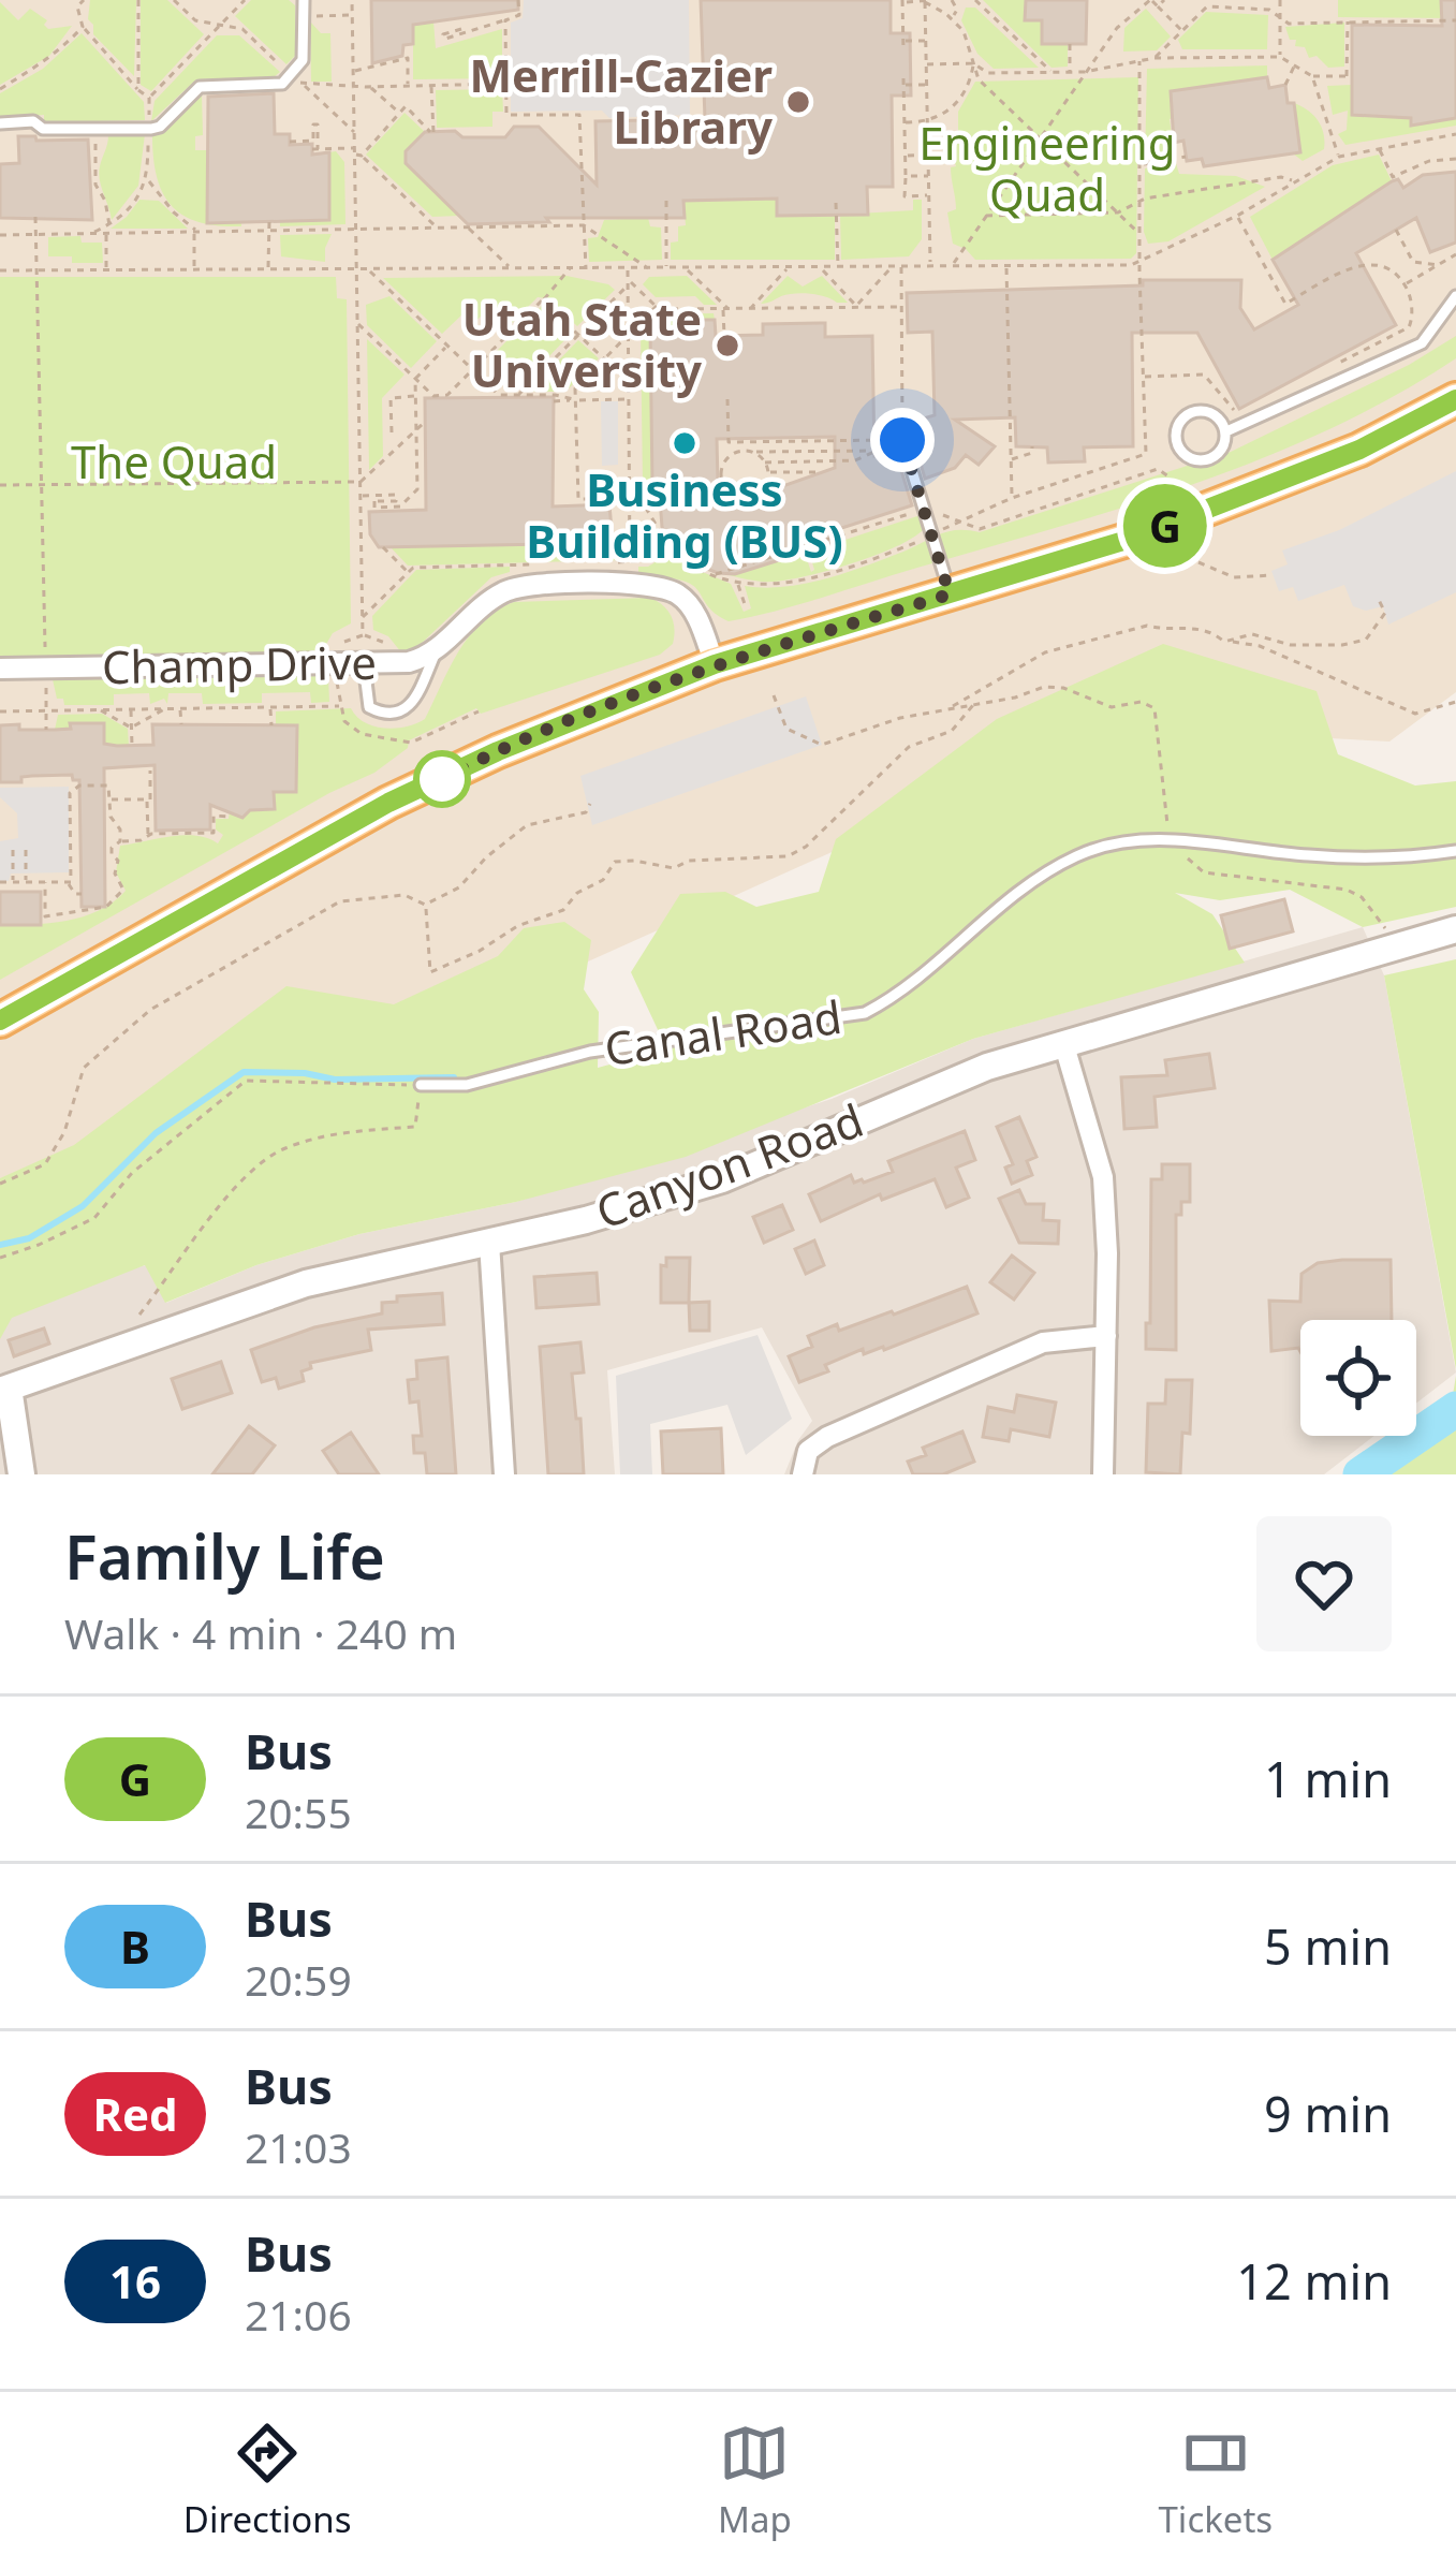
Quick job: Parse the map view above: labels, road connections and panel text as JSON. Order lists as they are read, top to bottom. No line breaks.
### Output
{"streets":{"street":["Champ Drive","Canyon Road"],"lane":["Canal Road"]},"parks":["Engineering Quad","The Quad"],"places":["Merrill-Cazier Library","Utah State University","Business Building (BUS)"],"lines":["bus line G"],"page":{"on_map":"G","heading":["Family Life","Walk · 4 min · 240 m"],"list":[{"mark":"G","name":"Bus","note":"20:55","value":"1 min"},{"mark":"B","name":"Bus","note":"20:59","value":"5 min"},{"mark":"Red","name":"Bus","note":"21:03","value":"9 min"},{"mark":"16","name":"Bus","note":"21:06","value":"12 min"}],"tabs":["Directions","Map","Tickets"]}}
